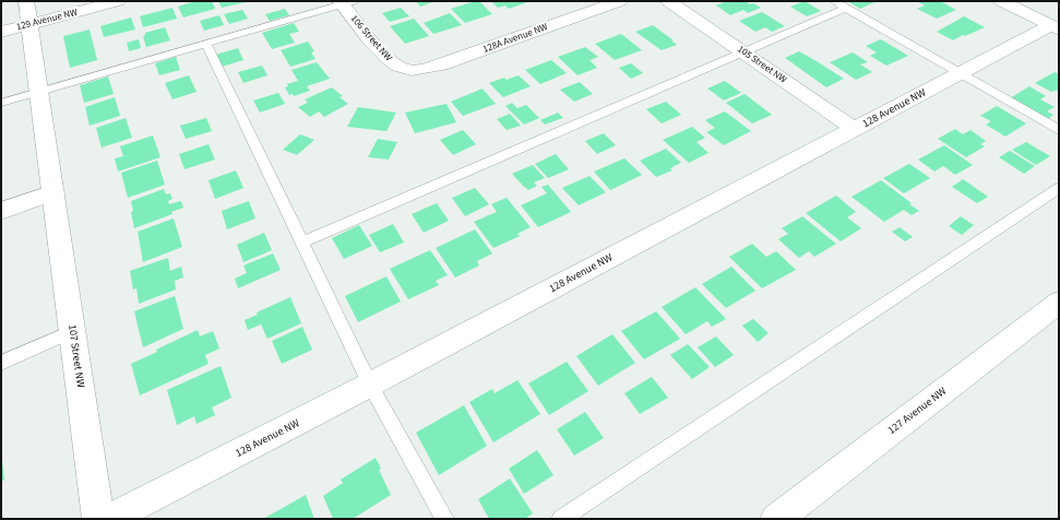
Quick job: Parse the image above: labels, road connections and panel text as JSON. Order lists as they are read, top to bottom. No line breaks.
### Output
{"streets":{"street":["129 Avenue NW","106 Street NW","128A Avenue NW","105 Street NW","128 Avenue NW","107 Street NW","127 Avenue NW"]},"crossings":[["129 Avenue NW","107 Street NW"],["106 Street NW","128A Avenue NW"],["105 Street NW","128 Avenue NW"]]}
